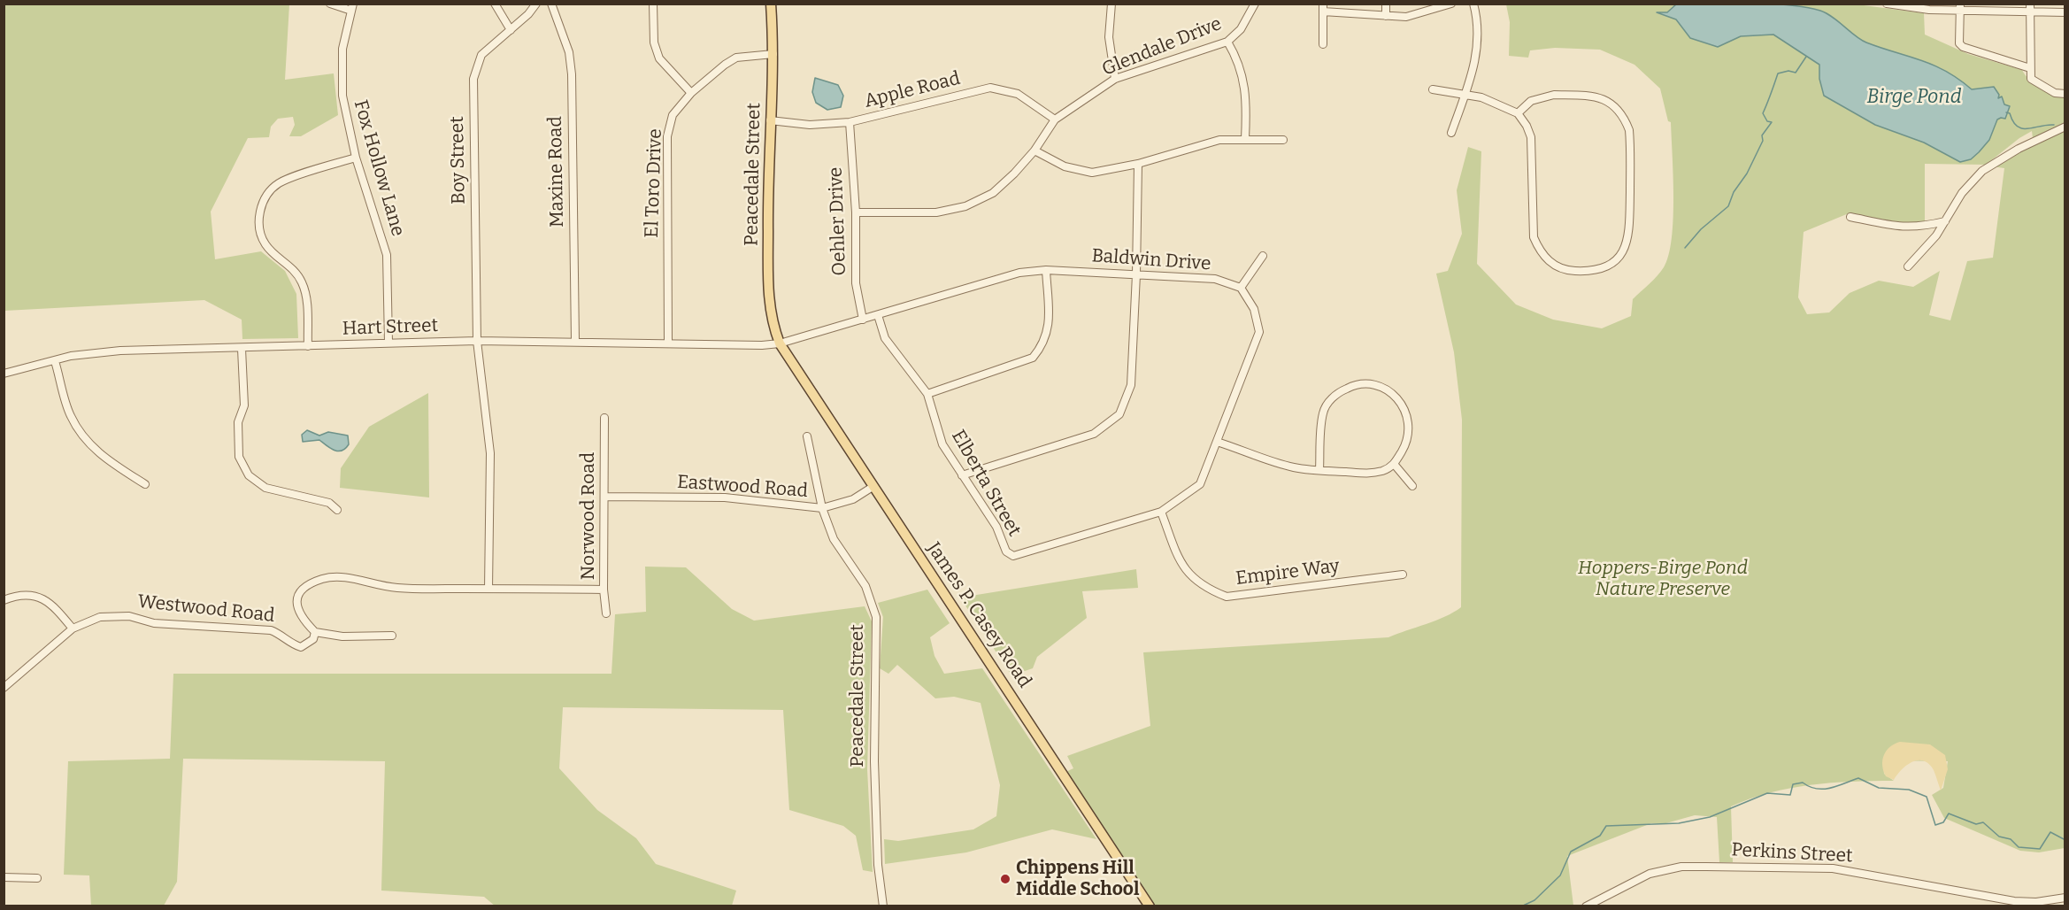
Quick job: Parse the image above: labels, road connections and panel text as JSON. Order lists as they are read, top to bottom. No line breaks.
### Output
{"streets":{"main road":["Peacedale Street","James P. Casey Road"],"street":["Glendale Drive","Apple Road","Boy Street","Fox Hollow Lane","Maxine Road","El Toro Drive","Oehler Drive","Baldwin Drive","Hart Street","Elberta Street","Eastwood Road","Norwood Road","Empire Way","Westwood Road","Perkins Street"]},"crossings":[["Glendale Drive","Apple Road"],["Glendale Drive","Oehler Drive"],["Apple Road","Peacedale Street"],["Apple Road","Oehler Drive"],["Boy Street","Hart Street"],["Boy Street","Westwood Road"],["Fox Hollow Lane","Hart Street"],["Maxine Road","Hart Street"],["Peacedale Street","El Toro Drive"],["Peacedale Street","Baldwin Drive"],["Peacedale Street","Hart Street"],["Peacedale Street","Eastwood Road"],["Peacedale Street","James P. Casey Road"],["El Toro Drive","Hart Street"],["Oehler Drive","Baldwin Drive"],["Baldwin Drive","Hart Street"],["Baldwin Drive","Elberta Street"],["Baldwin Drive","James P. Casey Road"],["Hart Street","James P. Casey Road"],["Elberta Street","Empire Way"],["Eastwood Road","Norwood Road"],["Eastwood Road","James P. Casey Road"],["Norwood Road","Westwood Road"]],"water":["Birge Pond"],"parks":["Hoppers-Birge Pond Nature Preserve"],"places":["Chippens Hill Middle School"]}
